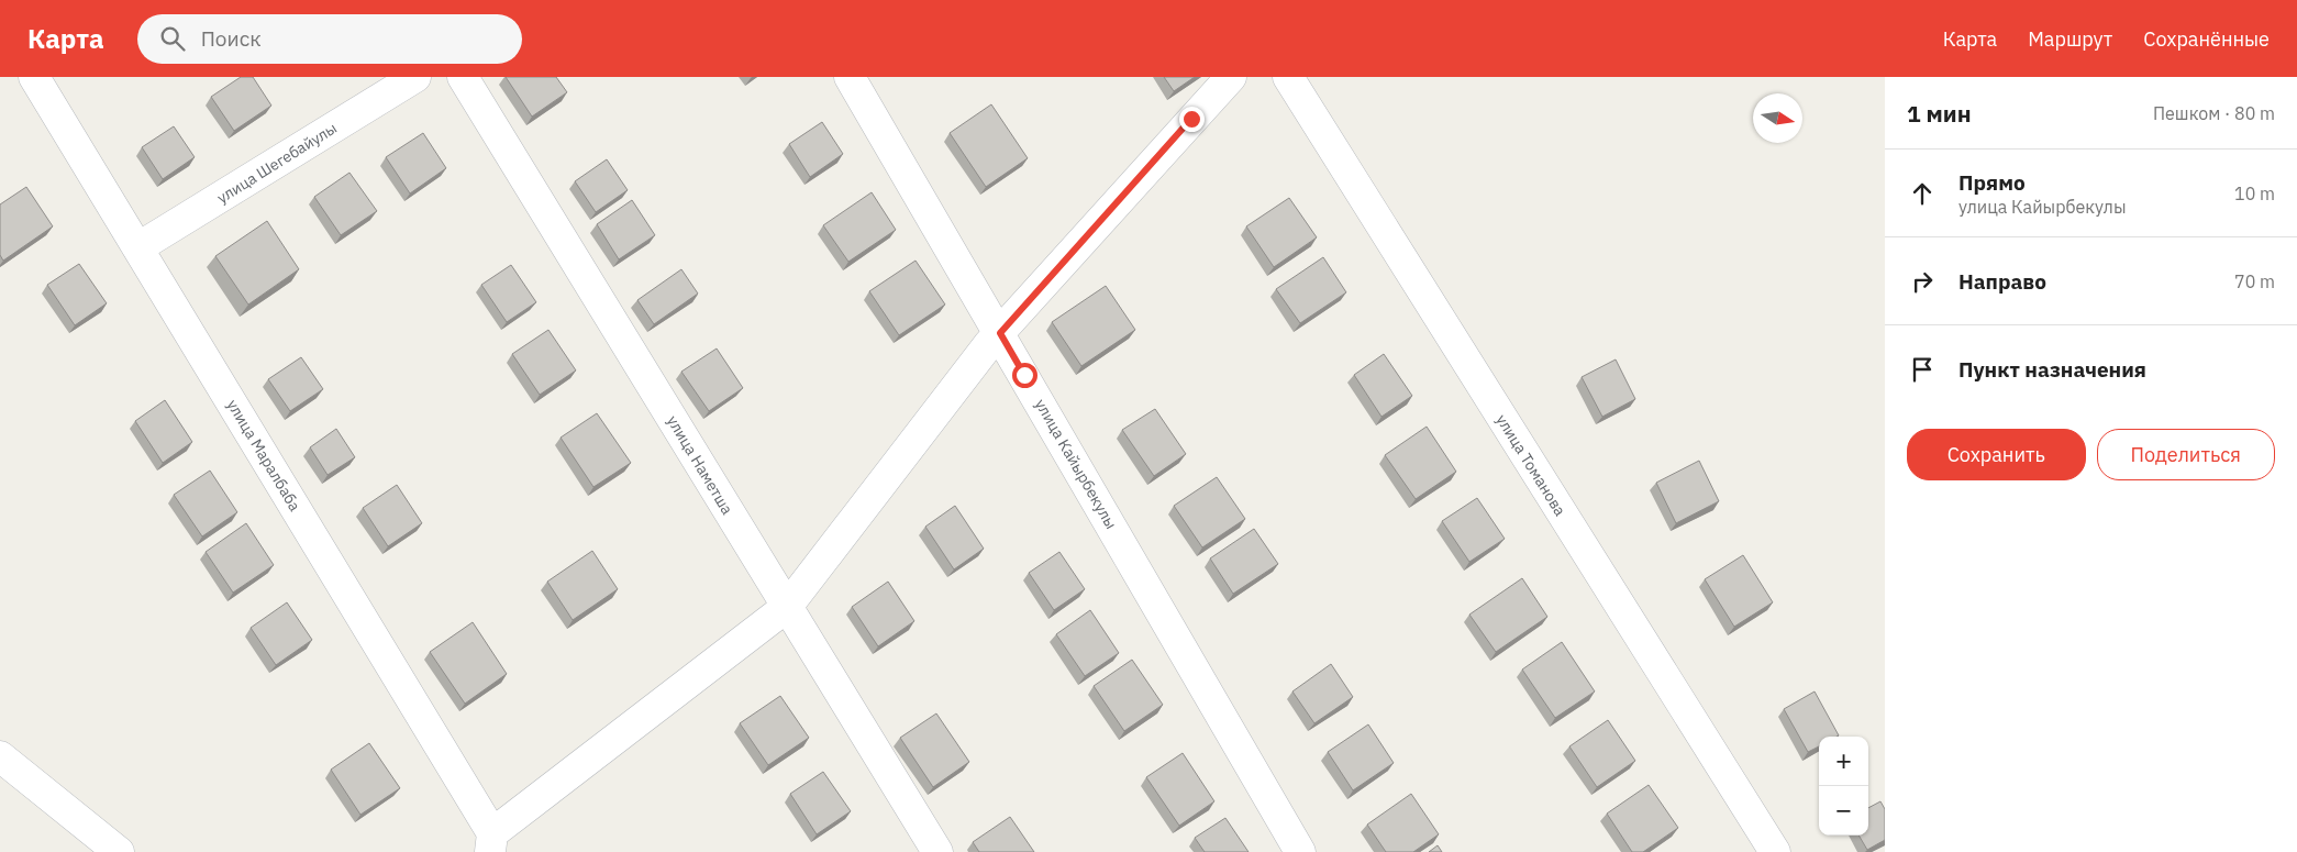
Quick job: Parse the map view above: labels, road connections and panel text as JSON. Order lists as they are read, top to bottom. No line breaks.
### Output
{"streets":{"street":["улица Шегебайулы","улица Маралбаба","улица Кайырбекулы","улица Наметша","улица Томанова"]},"crossings":[["улица Шегебайулы","улица Маралбаба"]],"north":"right","page":{"header":"Карта","search":"Поиск","nav":["Карта","Маршрут","Сохранённые"],"heading":["1 мин","Пешком · 80 m"],"list":[["Прямо","улица Кайырбекулы","10 m"],["Направо","70 m"],"Пункт назначения"],"buttons":["Сохранить","Поделиться"],"map_buttons":["+","−"]}}
